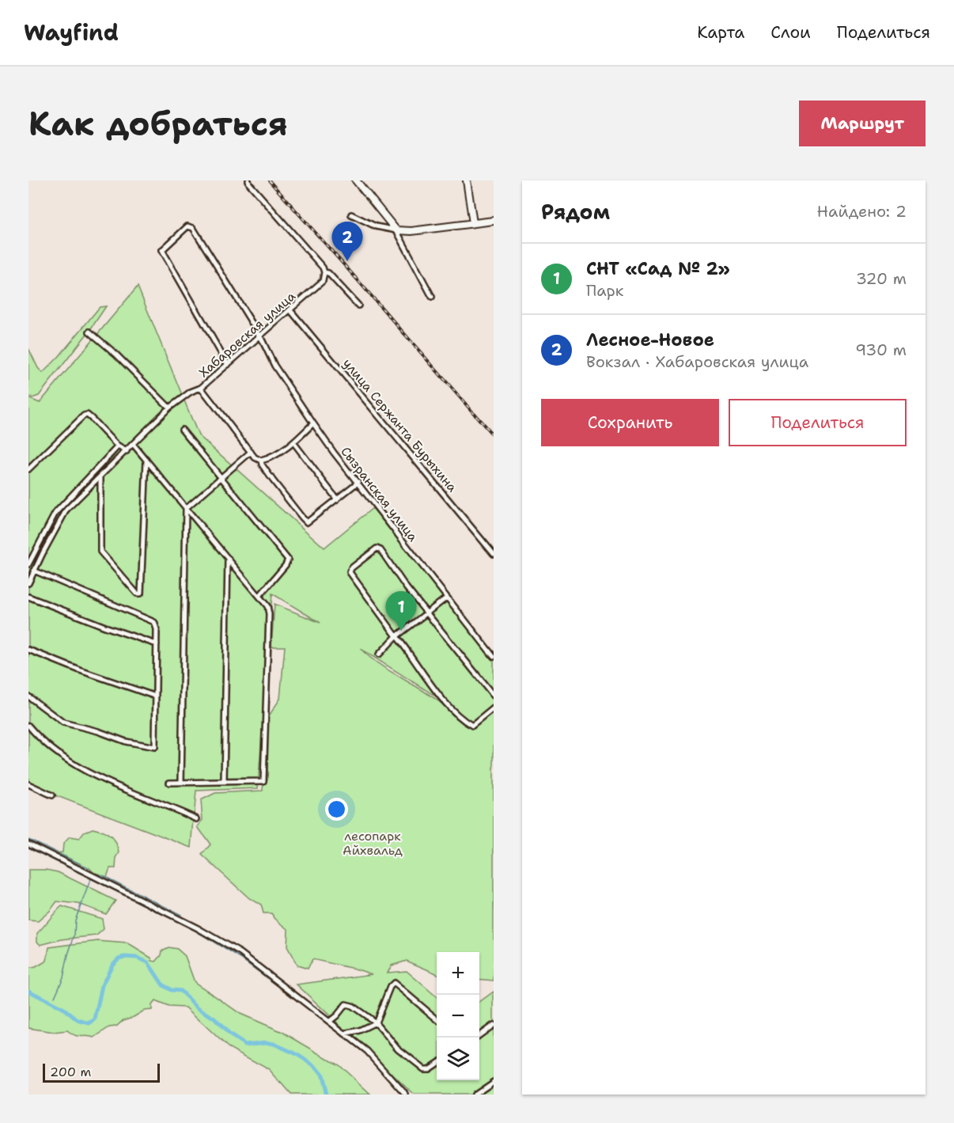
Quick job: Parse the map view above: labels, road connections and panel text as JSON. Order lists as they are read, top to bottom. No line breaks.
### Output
{"streets":{"street":["Хабаровская улица","улица Сержанта Бурыхина","Сызранская улица"]},"crossings":[["Хабаровская улица","улица Сержанта Бурыхина"],["Хабаровская улица","Сызранская улица"]],"parks":["лесопарк Айхвальд"],"scale_bar":"200 m","page":{"header":"Wayfind","nav":["Карта","Слои","Поделиться"],"buttons":["Маршрут",["Сохранить","Поделиться"]],"title":"Как добраться","heading":["Рядом","Найдено: 2"],"pins":["2","1"],"list":[{"mark":"1","name":"СНТ «Сад № 2»","note":"Парк","value":"320 m"},{"mark":"2","name":"Лесное-Новое","note":"Вокзал · Хабаровская улица","value":"930 m"}],"map_buttons":["+","−"],"scale":"200 m"}}
